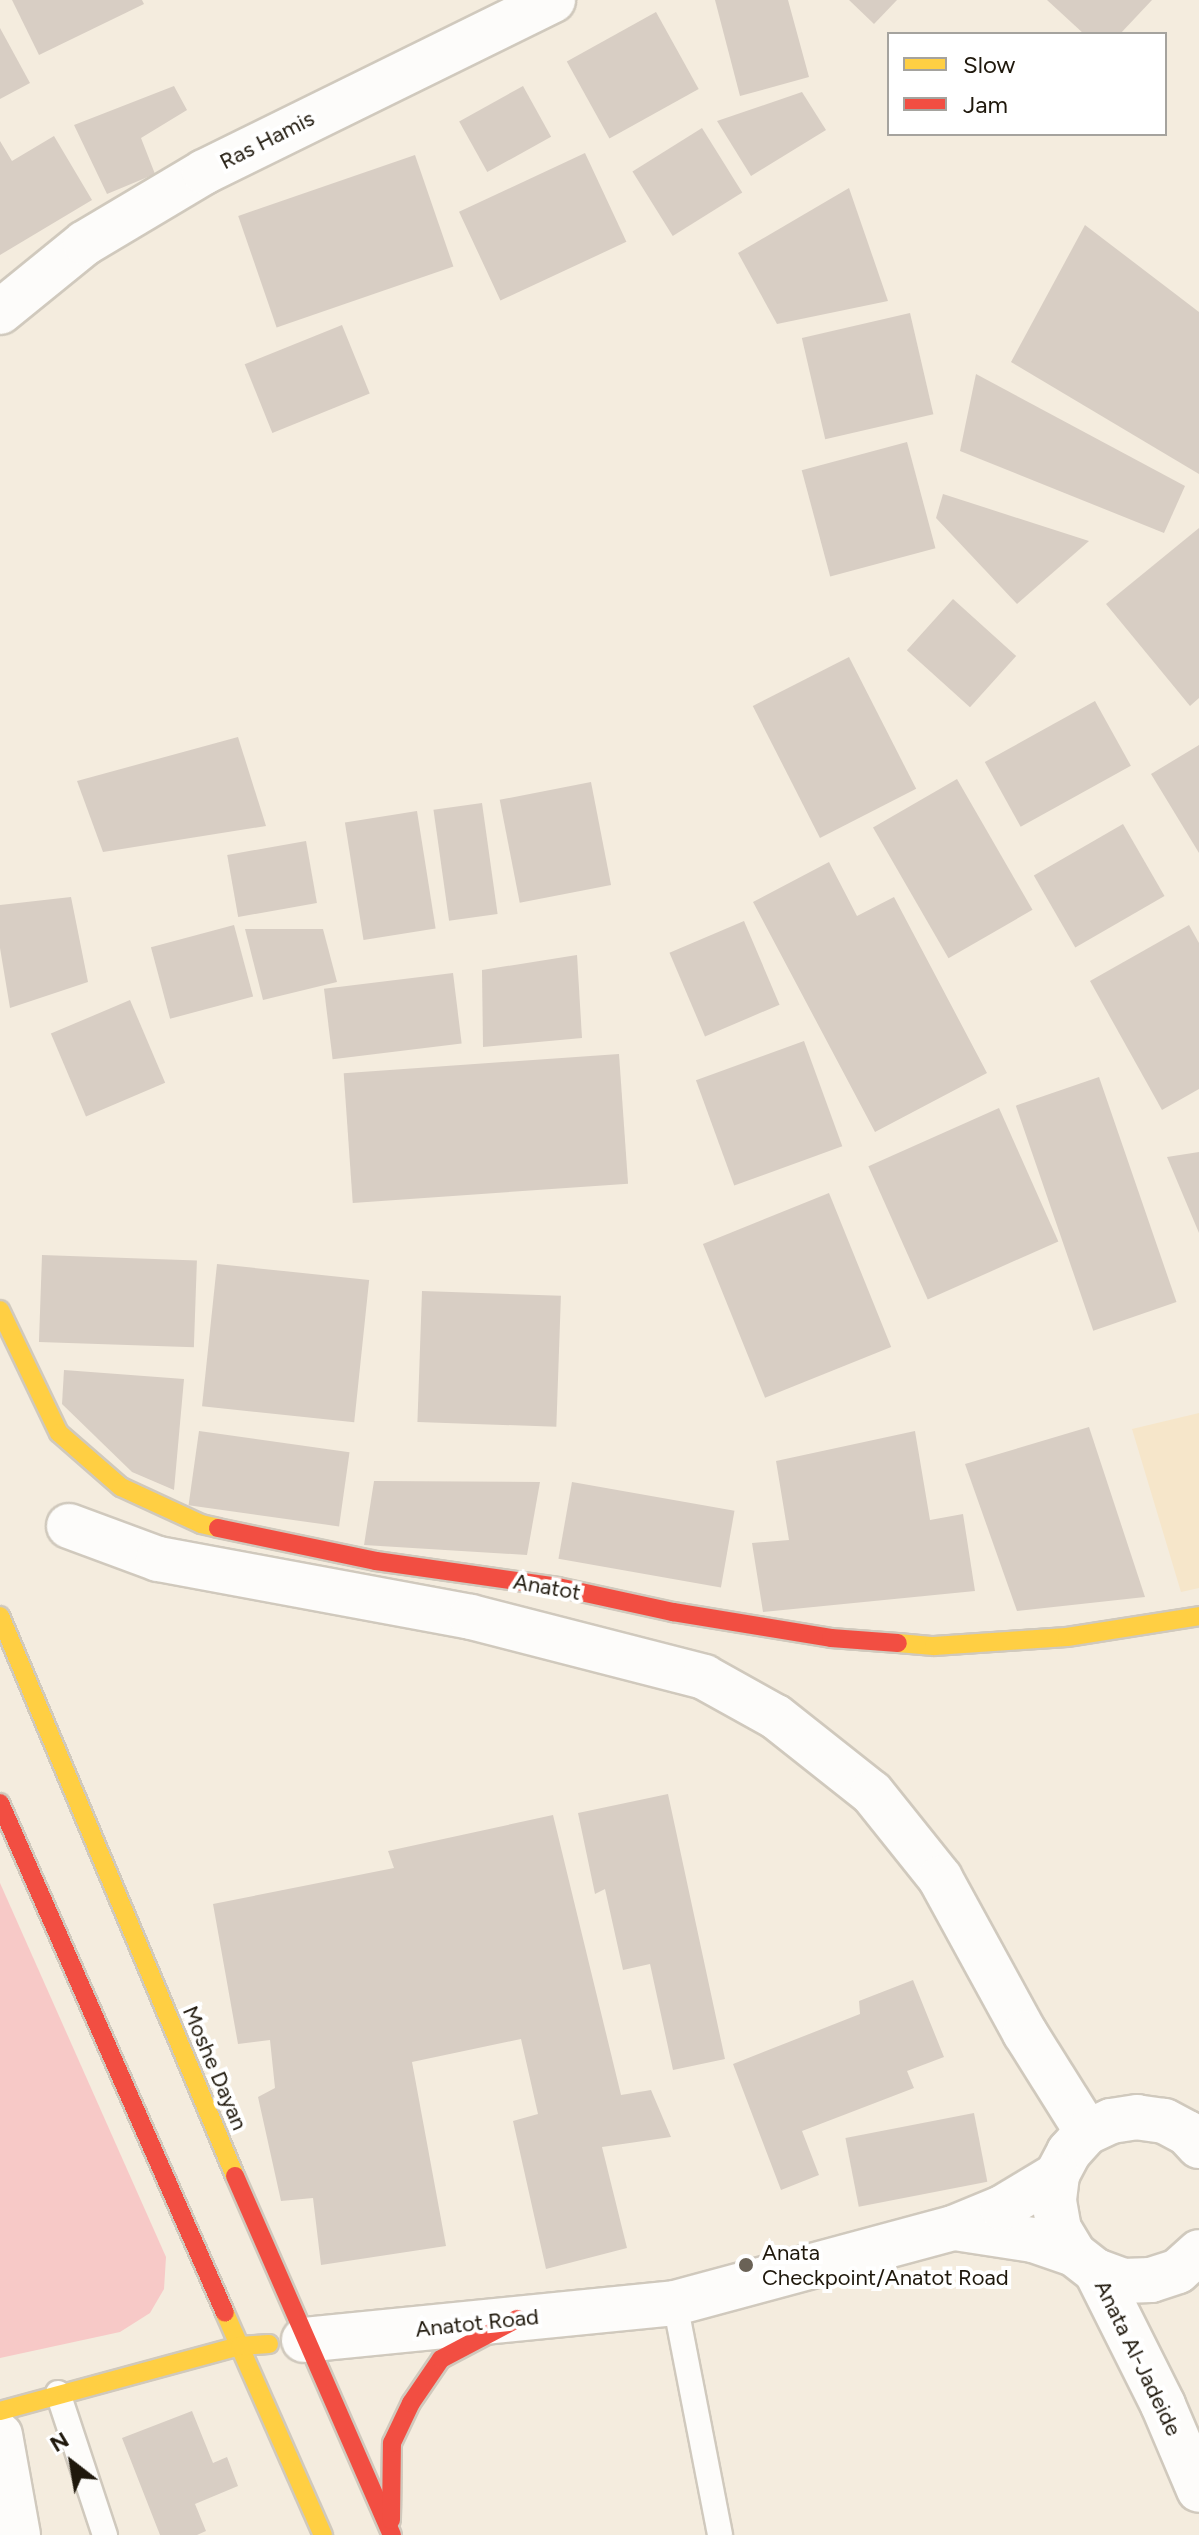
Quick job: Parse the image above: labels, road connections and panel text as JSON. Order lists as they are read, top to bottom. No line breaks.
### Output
{"streets":{"street":["Ras Hamis","Anatot","Moshe Dayan","Anatot Road","Anata Al-Jadeide"]},"crossings":[["Moshe Dayan","Anatot Road"],["Anatot Road","Anata Al-Jadeide"]],"places":["Anata Checkpoint/Anatot Road"],"legend":["Slow","Jam"],"north":"top left"}
